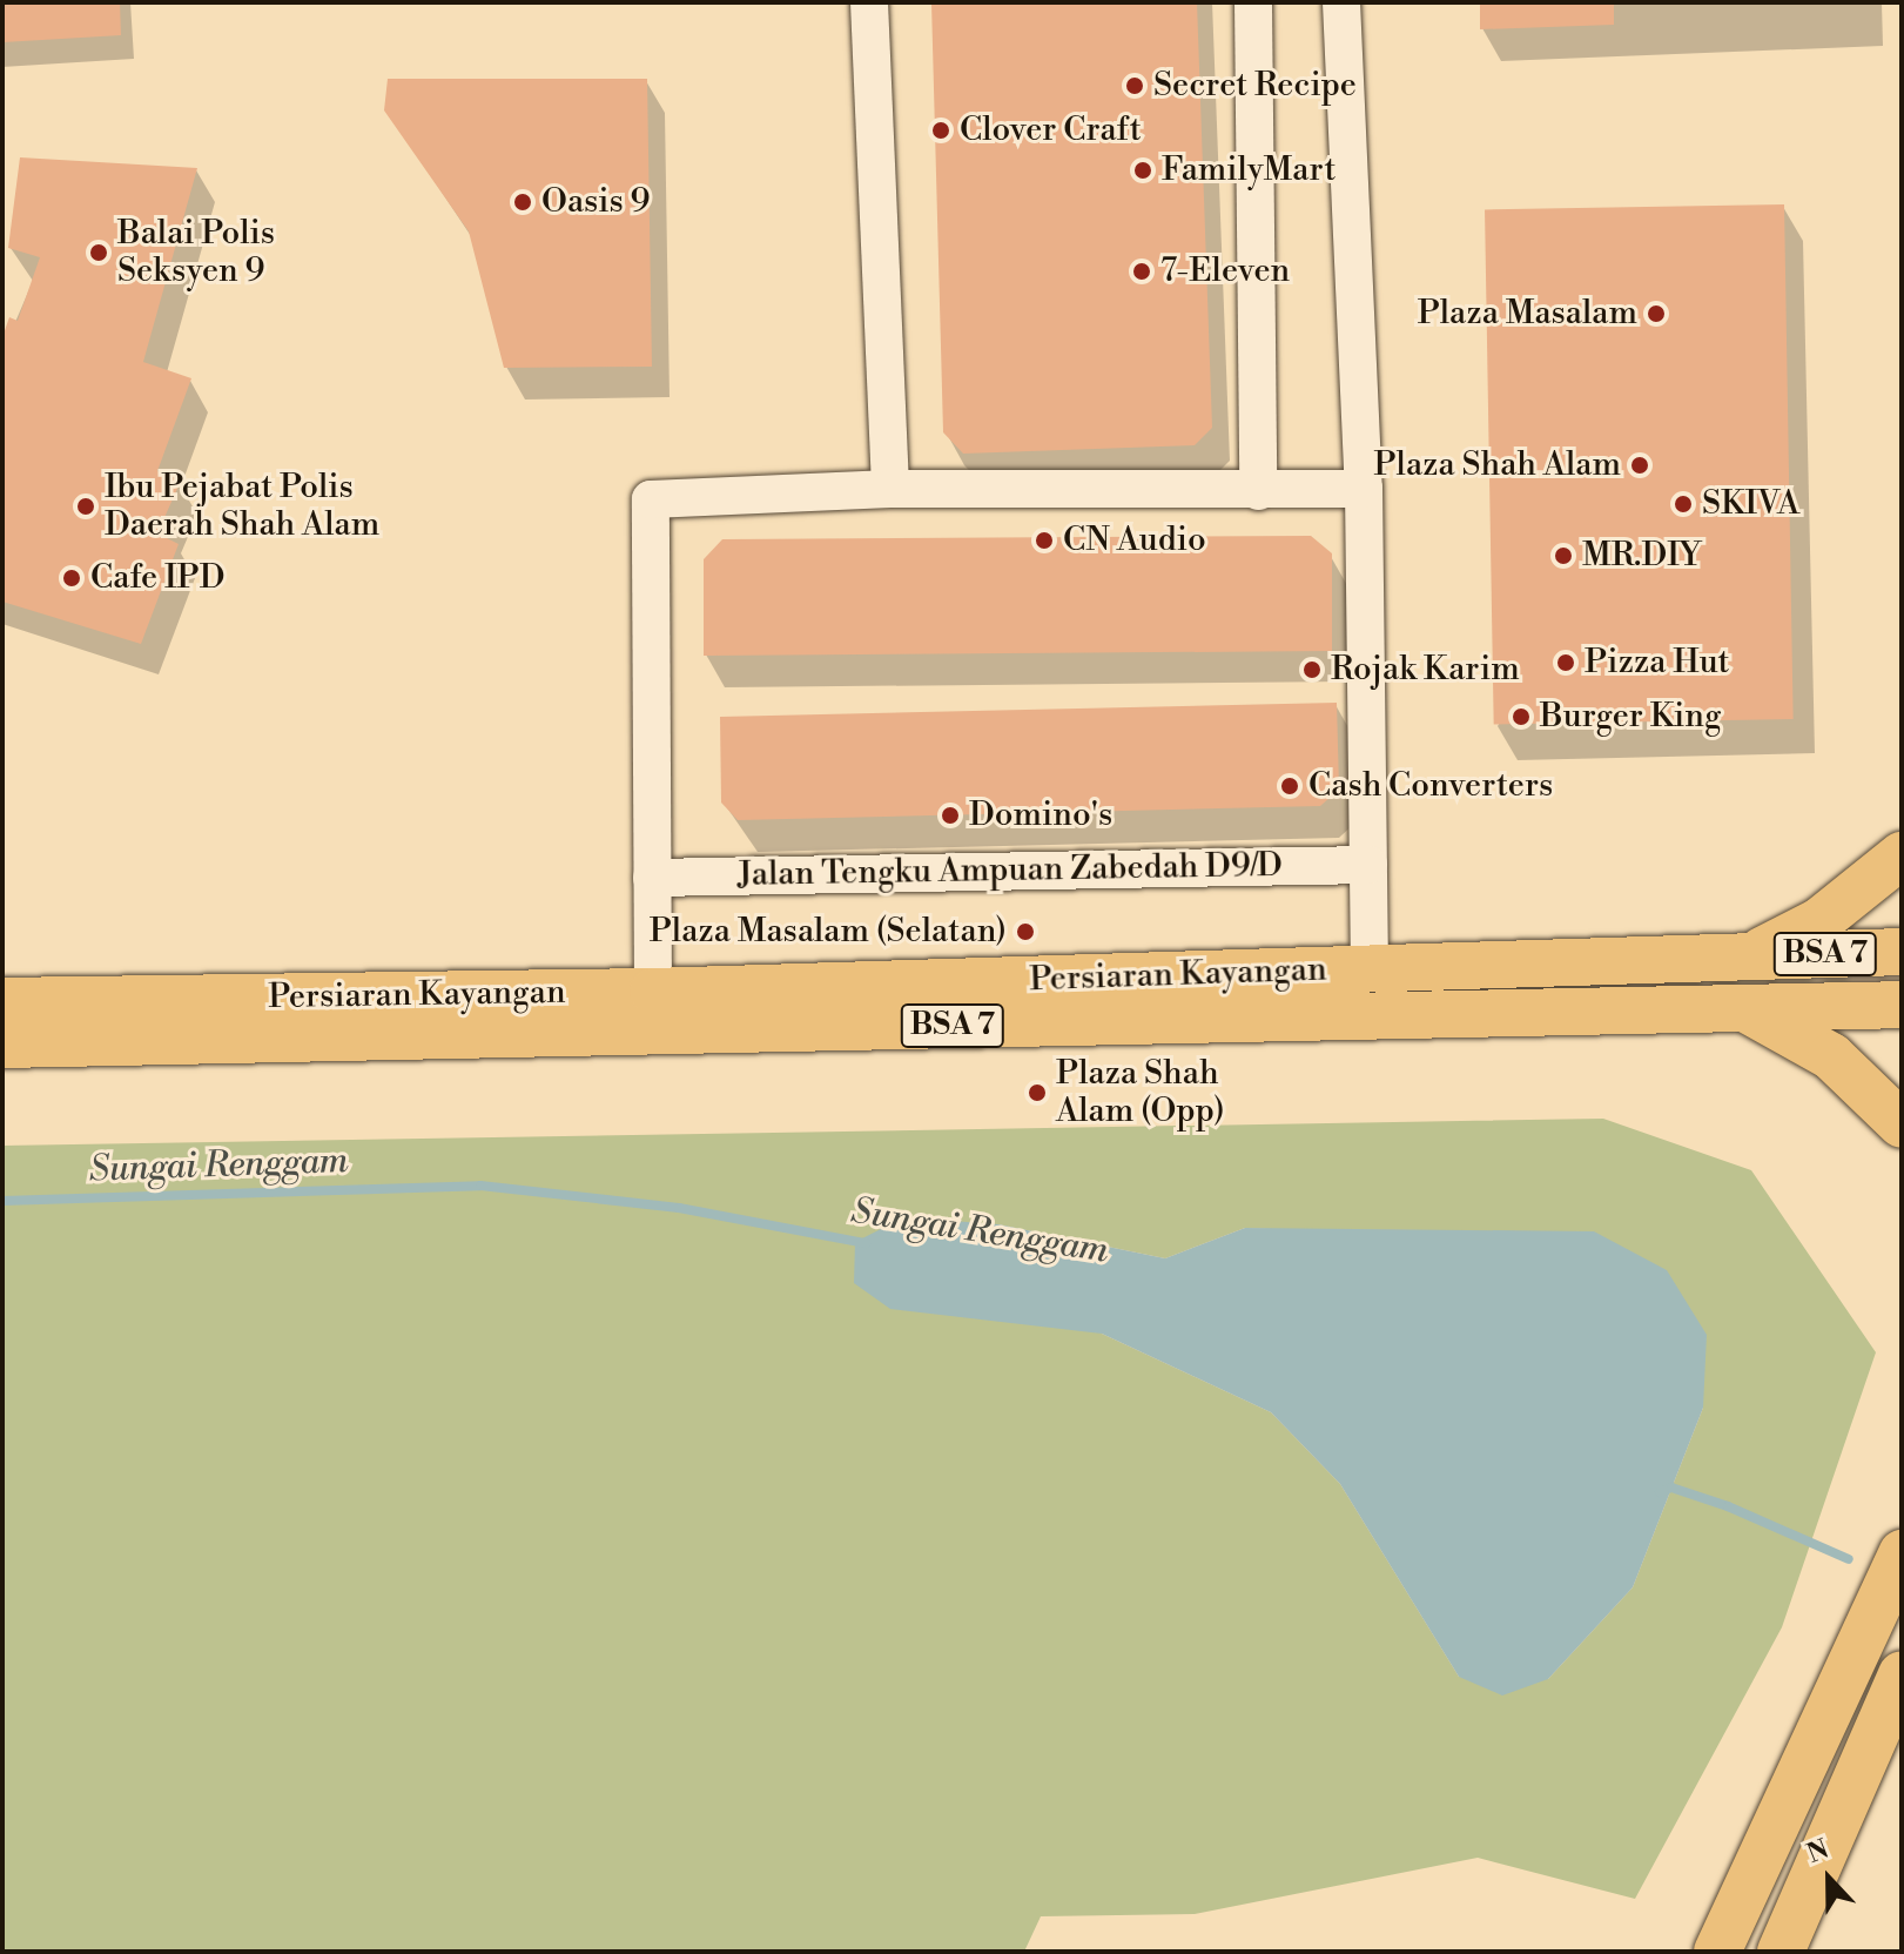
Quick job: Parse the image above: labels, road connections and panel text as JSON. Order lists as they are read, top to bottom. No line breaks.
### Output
{"streets":{"main road":["BSA 7","Persiaran Kayangan"],"street":["Jalan Tengku Ampuan Zabedah D9/D"]},"water":["Sungai Renggam"],"places":["Secret Recipe","Clover Craft","FamilyMart","Oasis 9","Balai Polis Seksyen 9","7-Eleven","Plaza Masalam","Plaza Shah Alam","SKIVA","Ibu Pejabat Polis Daerah Shah Alam","CN Audio","MR.DIY","Cafe IPD","Pizza Hut","Rojak Karim","Burger King","Cash Converters","Domino's","Plaza Masalam (Selatan)","Plaza Shah Alam (Opp)"],"north":"top"}
